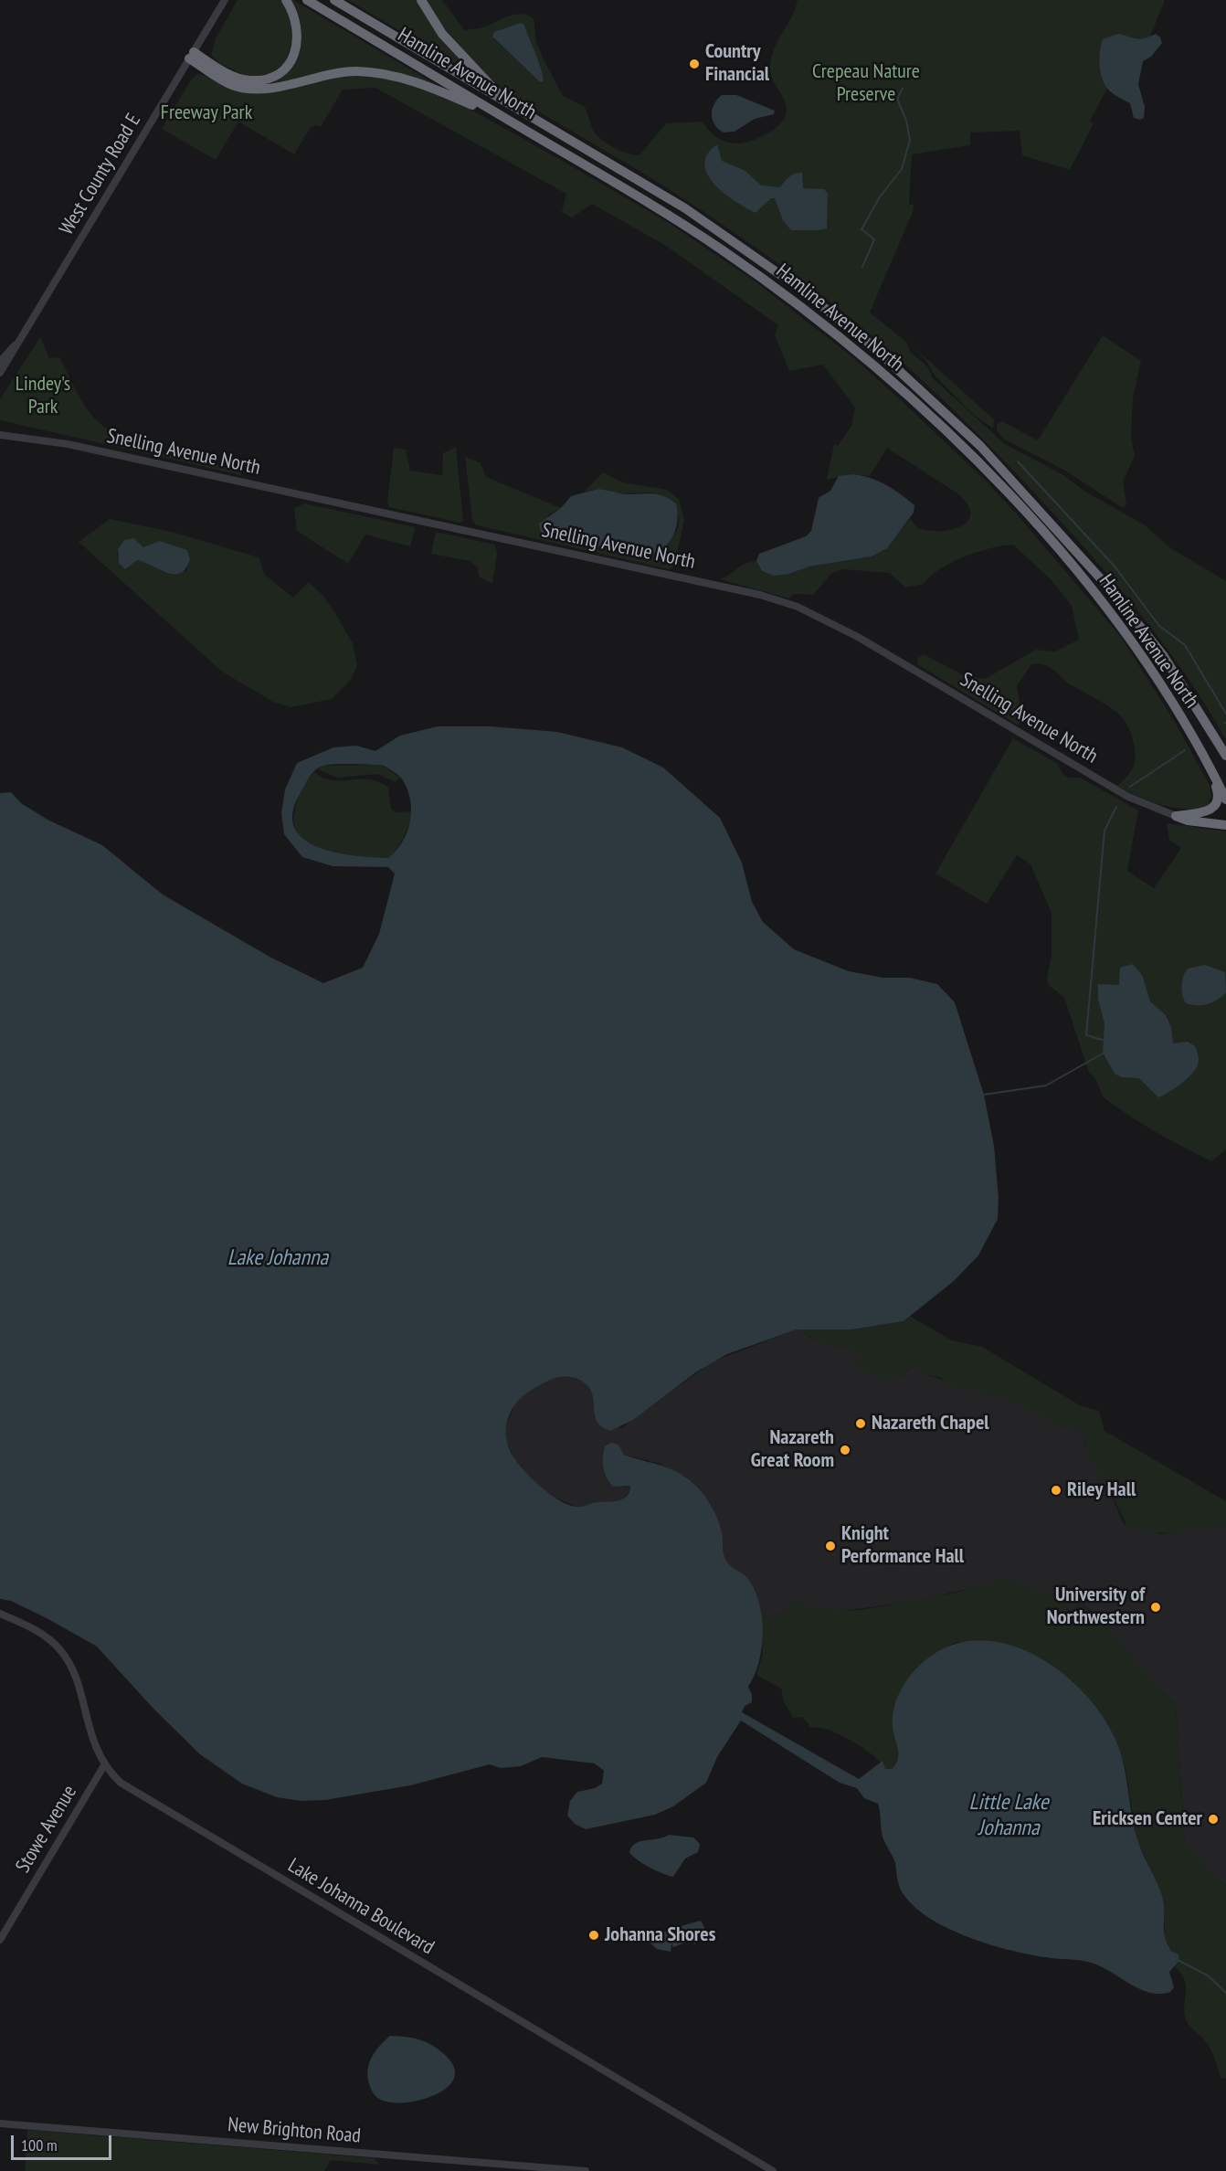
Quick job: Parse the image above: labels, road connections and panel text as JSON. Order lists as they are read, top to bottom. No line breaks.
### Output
{"streets":{"highway":["Hamline Avenue North"],"street":["West County Road E","Snelling Avenue North","Stowe Avenue","Lake Johanna Boulevard","New Brighton Road"]},"crossings":[["Stowe Avenue","Lake Johanna Boulevard"]],"water":["Lake Johanna","Little Lake Johanna"],"parks":["Crepeau Nature Preserve","Freeway Park","Lindey's Park"],"places":["Country Financial","Nazareth Chapel","Nazareth Great Room","Riley Hall","Knight Performance Hall","University of Northwestern","Ericksen Center","Johanna Shores"],"scale_bar":"100 m"}
